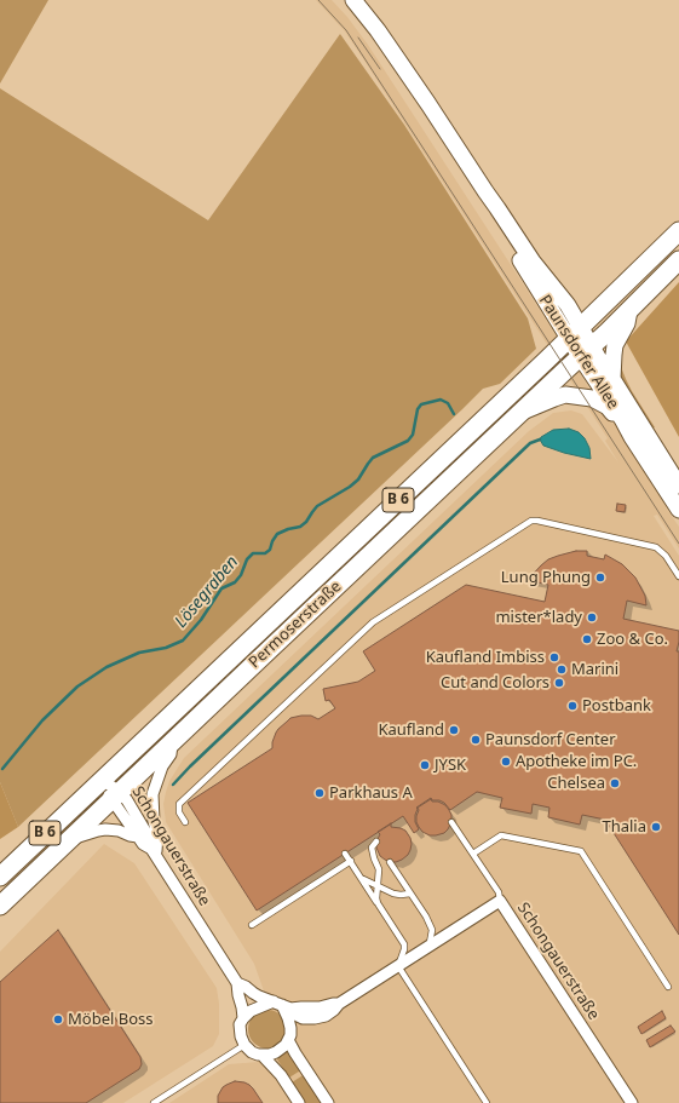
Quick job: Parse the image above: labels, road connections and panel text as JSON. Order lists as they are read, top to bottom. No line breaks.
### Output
{"streets":{"main road":["Paunsdorfer Allee","B 6","Permoserstraße"],"street":["Schongauerstraße"]},"crossings":[["Paunsdorfer Allee","B 6"],["Paunsdorfer Allee","Permoserstraße"],["B 6","Permoserstraße"],["Permoserstraße","Schongauerstraße"]],"water":["Lösegraben"],"places":["Lung Phung","mister*lady","Zoo & Co.","Kaufland Imbiss","Marini","Cut and Colors","Postbank","Kaufland","Paunsdorf Center","Apotheke im PC.","JYSK","Chelsea","Parkhaus A","Thalia","Möbel Boss"]}
